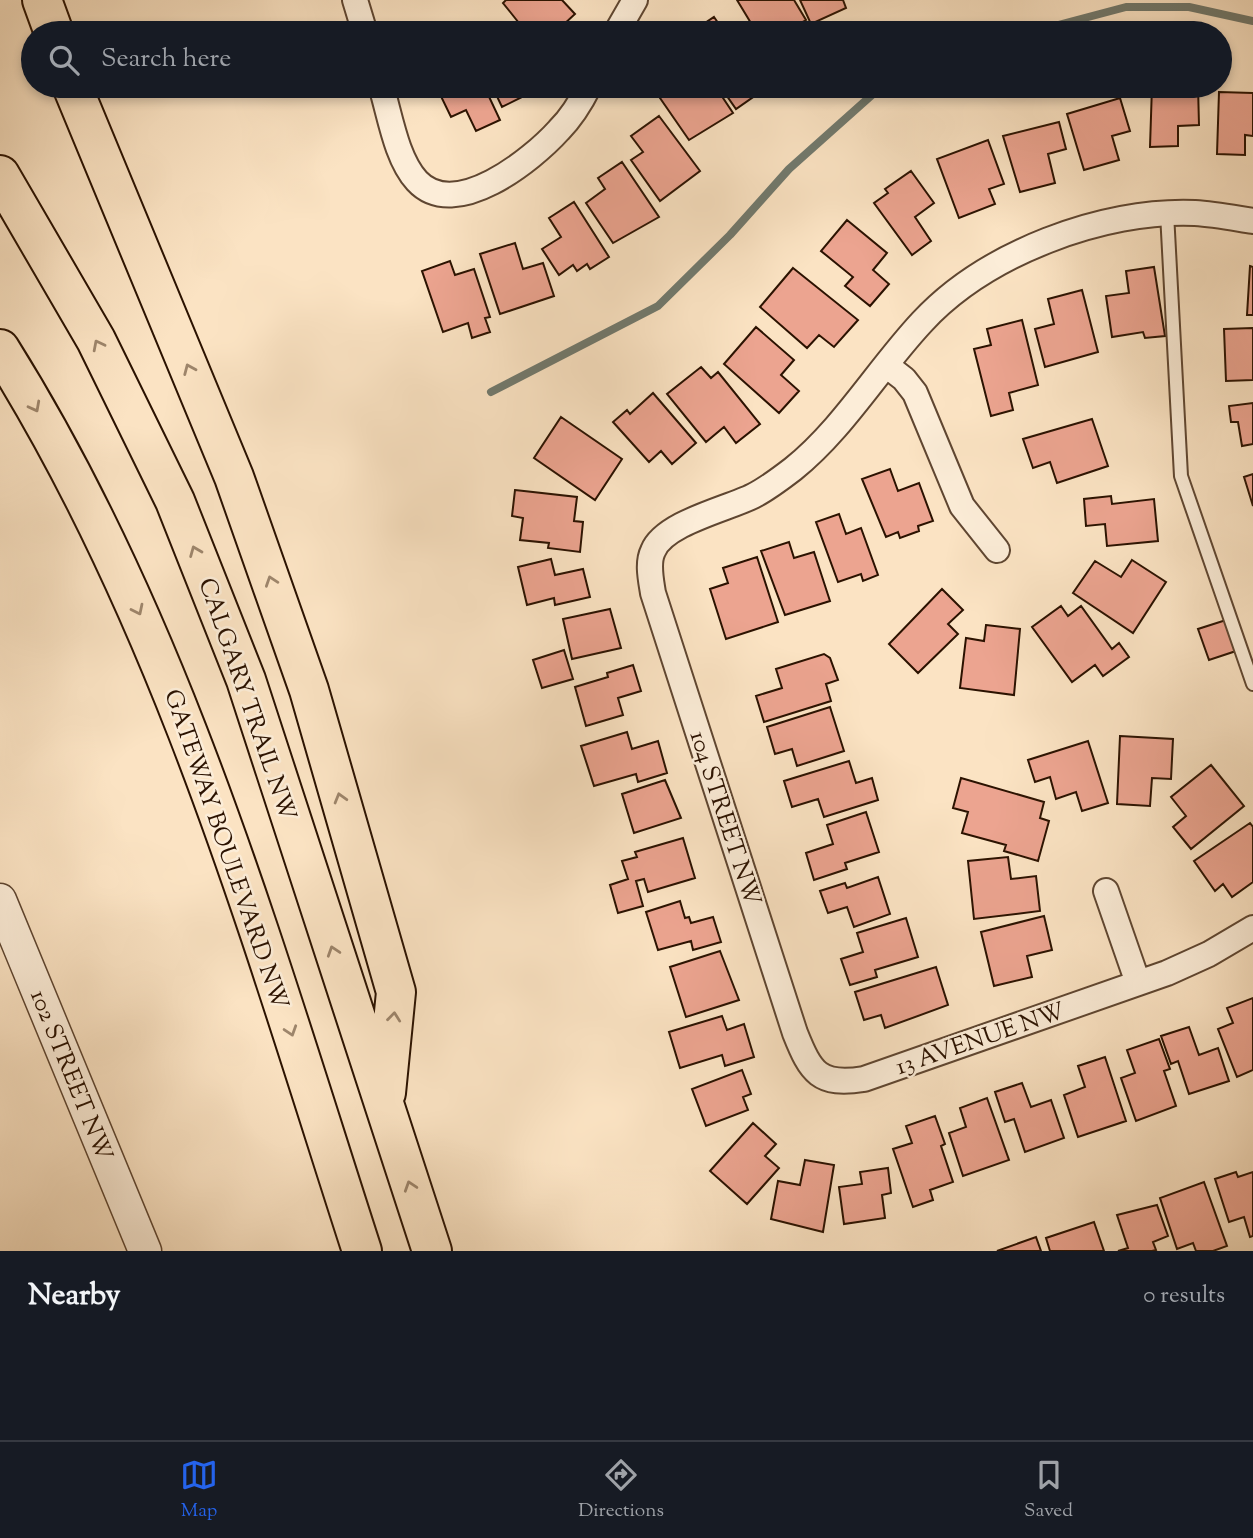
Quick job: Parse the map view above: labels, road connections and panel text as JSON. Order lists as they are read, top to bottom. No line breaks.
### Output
{"streets":{"highway":["CALGARY TRAIL NW","GATEWAY BOULEVARD NW"],"street":["104 STREET NW","13 AVENUE NW","102 STREET NW"]},"crossings":[["104 STREET NW","13 AVENUE NW"]],"page":{"search":"Search here","heading":["Nearby","0 results"],"nav":["Map","Directions","Saved"]}}
